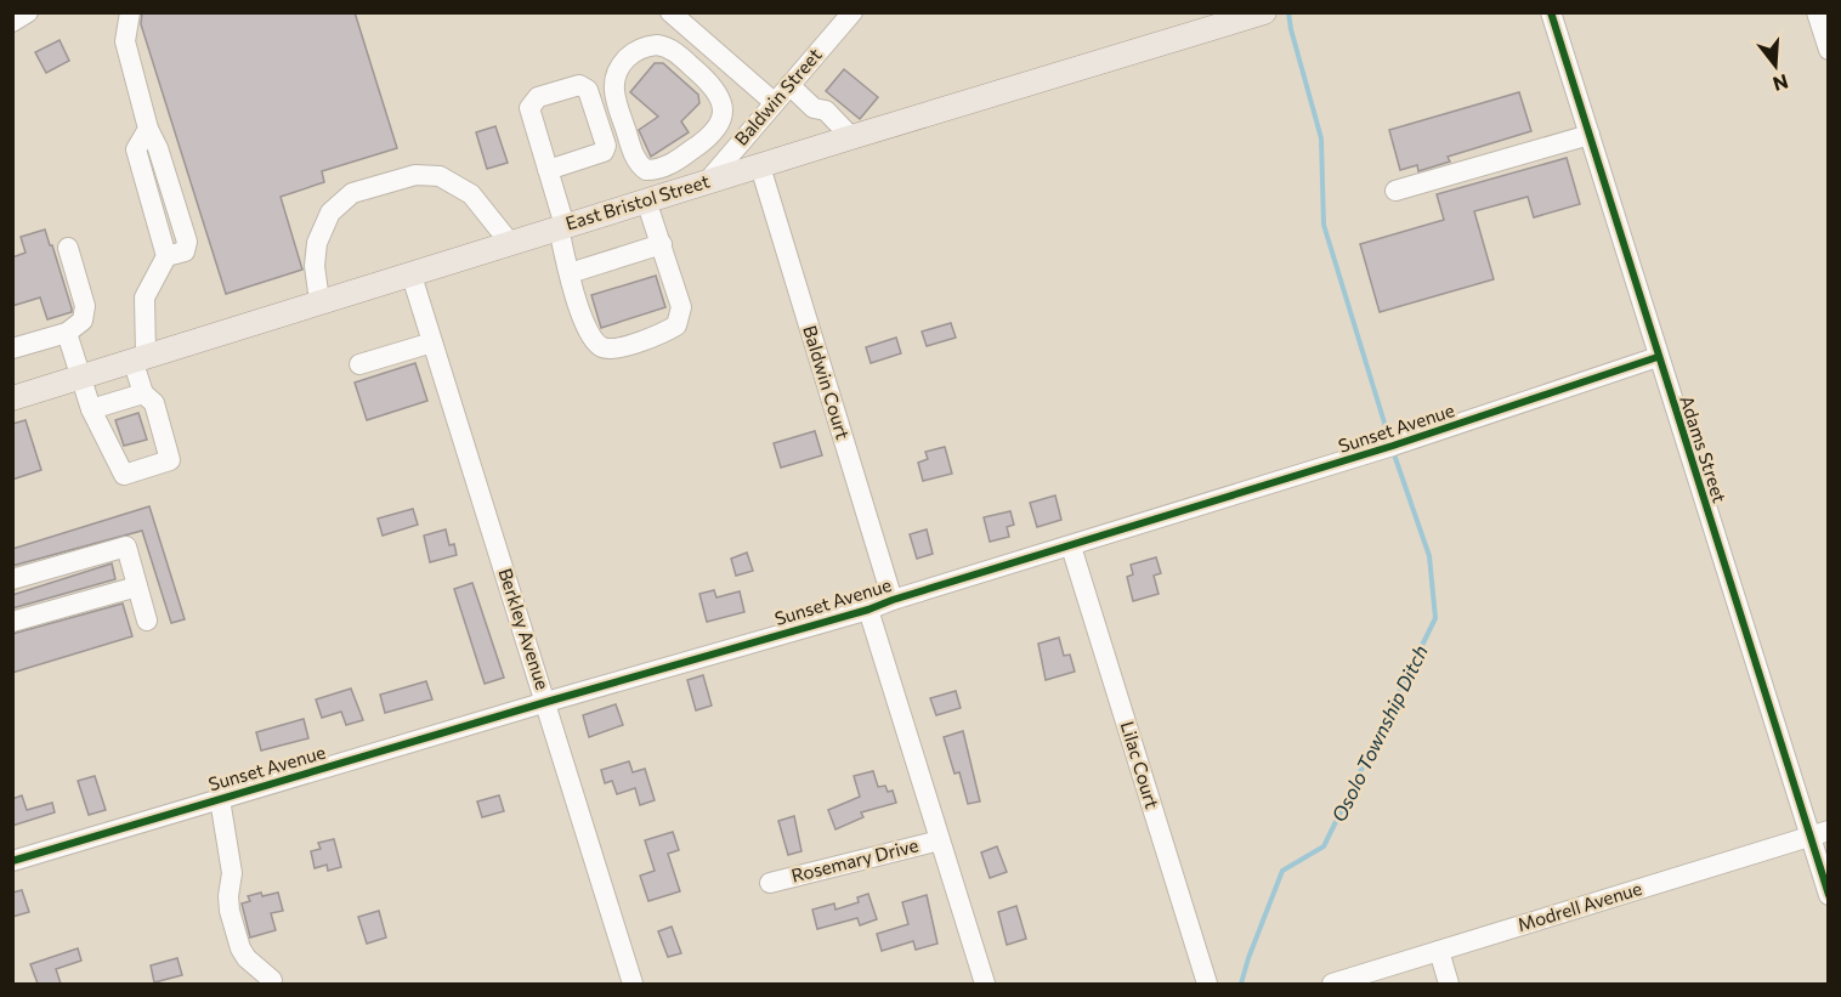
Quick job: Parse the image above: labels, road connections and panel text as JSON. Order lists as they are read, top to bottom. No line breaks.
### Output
{"streets":{"main road":["East Bristol Street"],"street":["Baldwin Street","Baldwin Court","Sunset Avenue","Adams Street","Berkley Avenue","Lilac Court","Rosemary Drive","Modrell Avenue"]},"crossings":[["Baldwin Street","East Bristol Street"],["East Bristol Street","Baldwin Court"],["East Bristol Street","Berkley Avenue"],["Baldwin Court","Sunset Avenue"],["Sunset Avenue","Adams Street"],["Sunset Avenue","Berkley Avenue"],["Sunset Avenue","Lilac Court"],["Adams Street","Modrell Avenue"]],"water":["Osolo Township Ditch"],"north":"bottom"}
